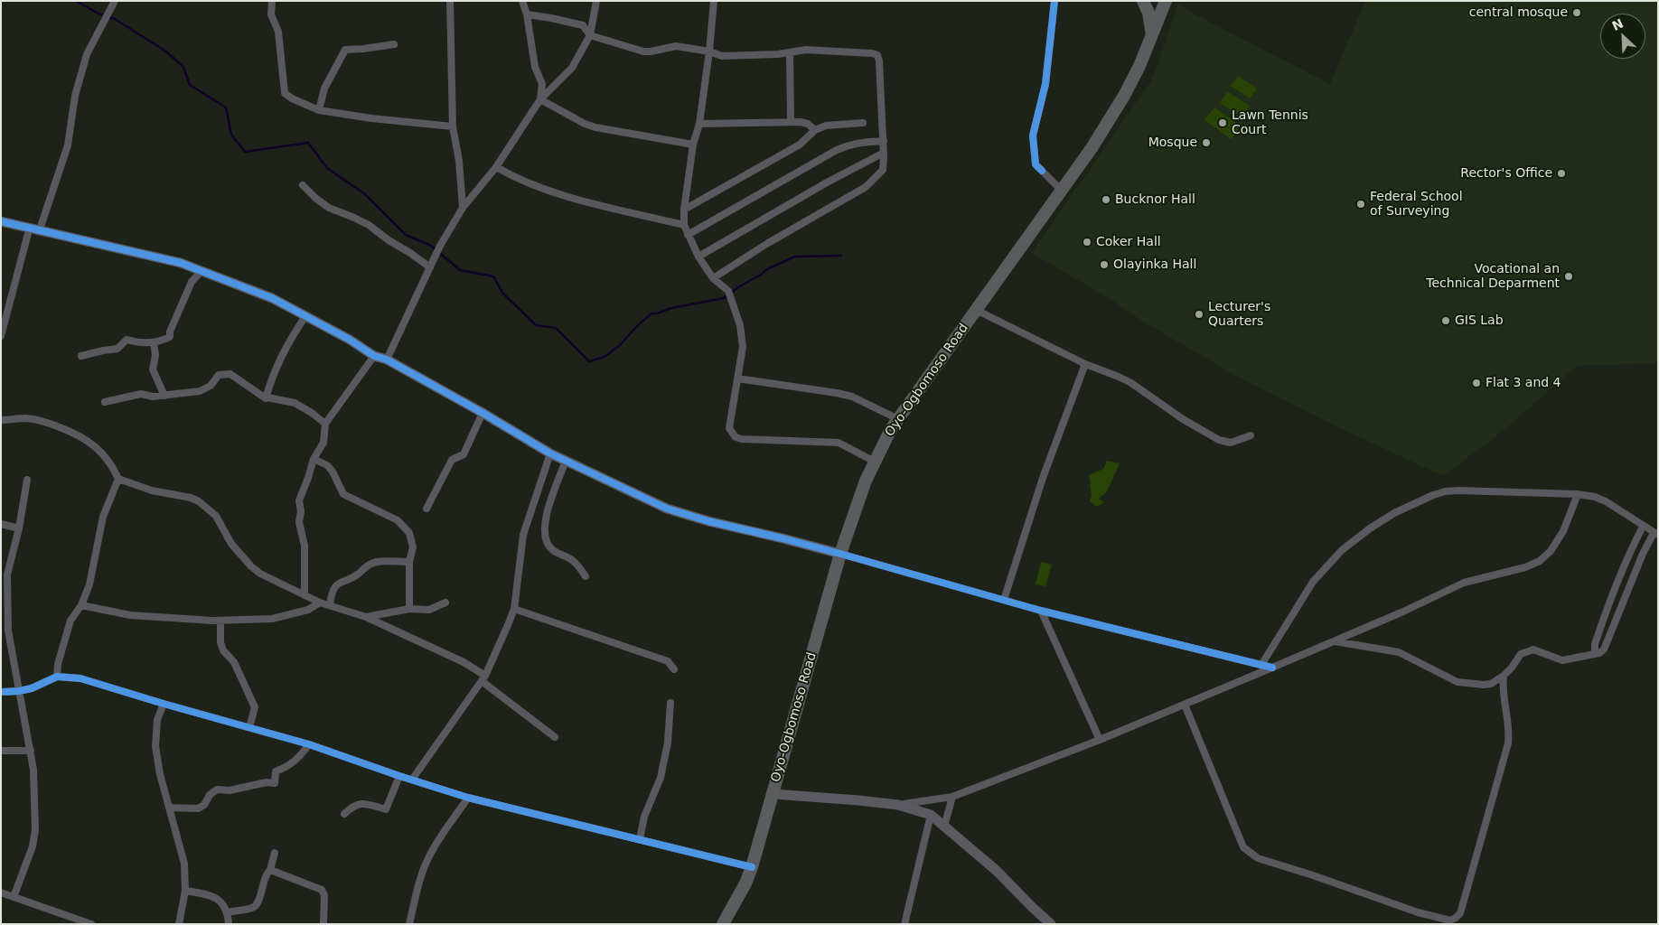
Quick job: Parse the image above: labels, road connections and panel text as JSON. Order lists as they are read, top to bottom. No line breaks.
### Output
{"streets":{"highway":["Oyo-Ogbomoso Road"]},"places":["central mosque","Lawn Tennis Court","Mosque","Rector's Office","Bucknor Hall","Federal School of Surveying","Coker Hall","Olayinka Hall","Vocational an Technical Deparment","Lecturer's Quarters","GIS Lab","Flat 3 and 4"],"north":"top left"}
